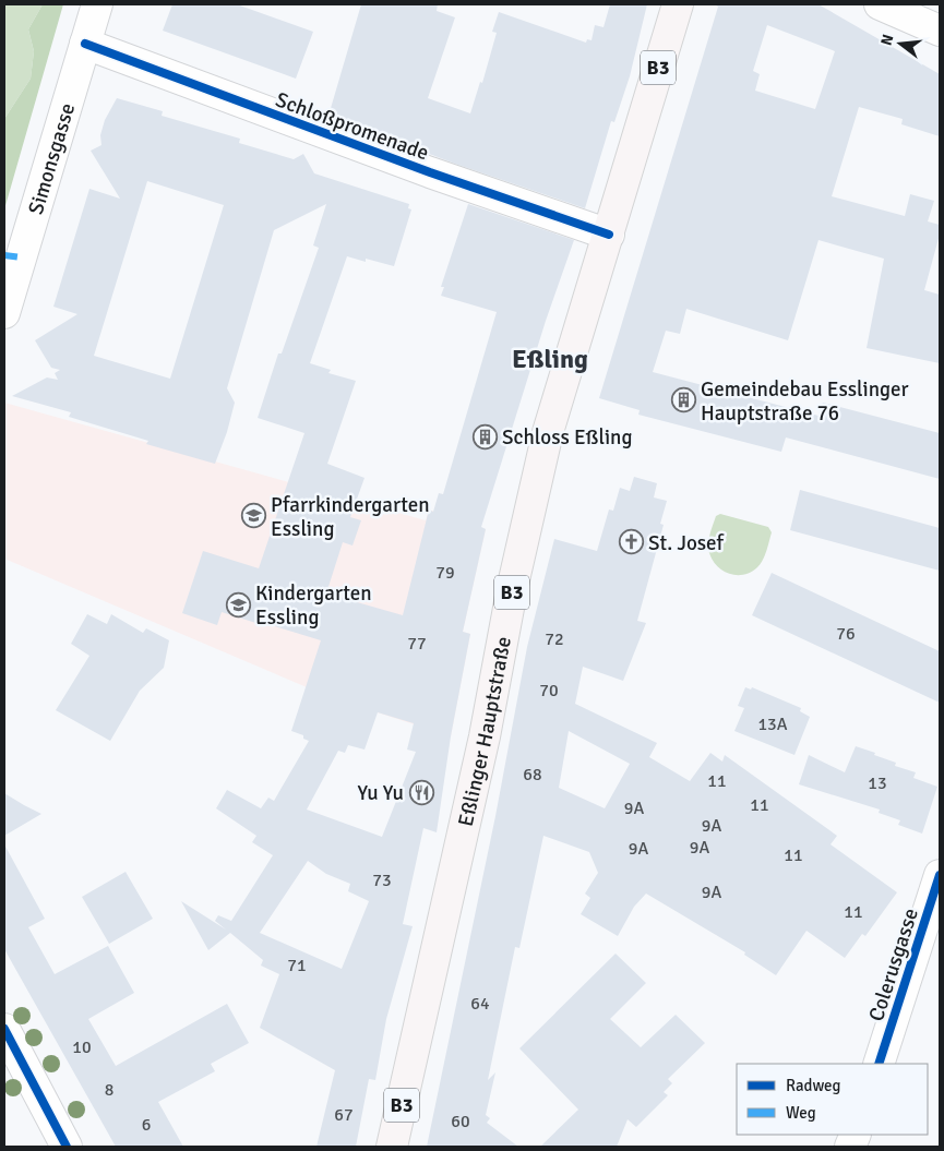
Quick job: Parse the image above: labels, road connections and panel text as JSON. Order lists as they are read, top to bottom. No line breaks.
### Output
{"streets":{"main road":["B3","Eßlinger Hauptstraße"],"street":["Schloßpromenade","Simonsgasse","Colerusgasse"]},"crossings":[["Schloßpromenade","Simonsgasse"],["Schloßpromenade","Eßlinger Hauptstraße"]],"districts":["Eßling"],"places":{"building":["Gemeindebau Esslinger Hauptstraße 76","Schloss Eßling"],"school or university":["Pfarrkindergarten Essling","Kindergarten Essling"],"church":["St. Josef"],"restaurant":["Yu Yu"]},"house_numbers":["79","76","72","77","70","13A","68","11","13","11","9A","9A","9A","9A","11","73","9A","11","71","64","10","8","67","60","6"],"legend":["Radweg","Weg"],"north":"left"}
